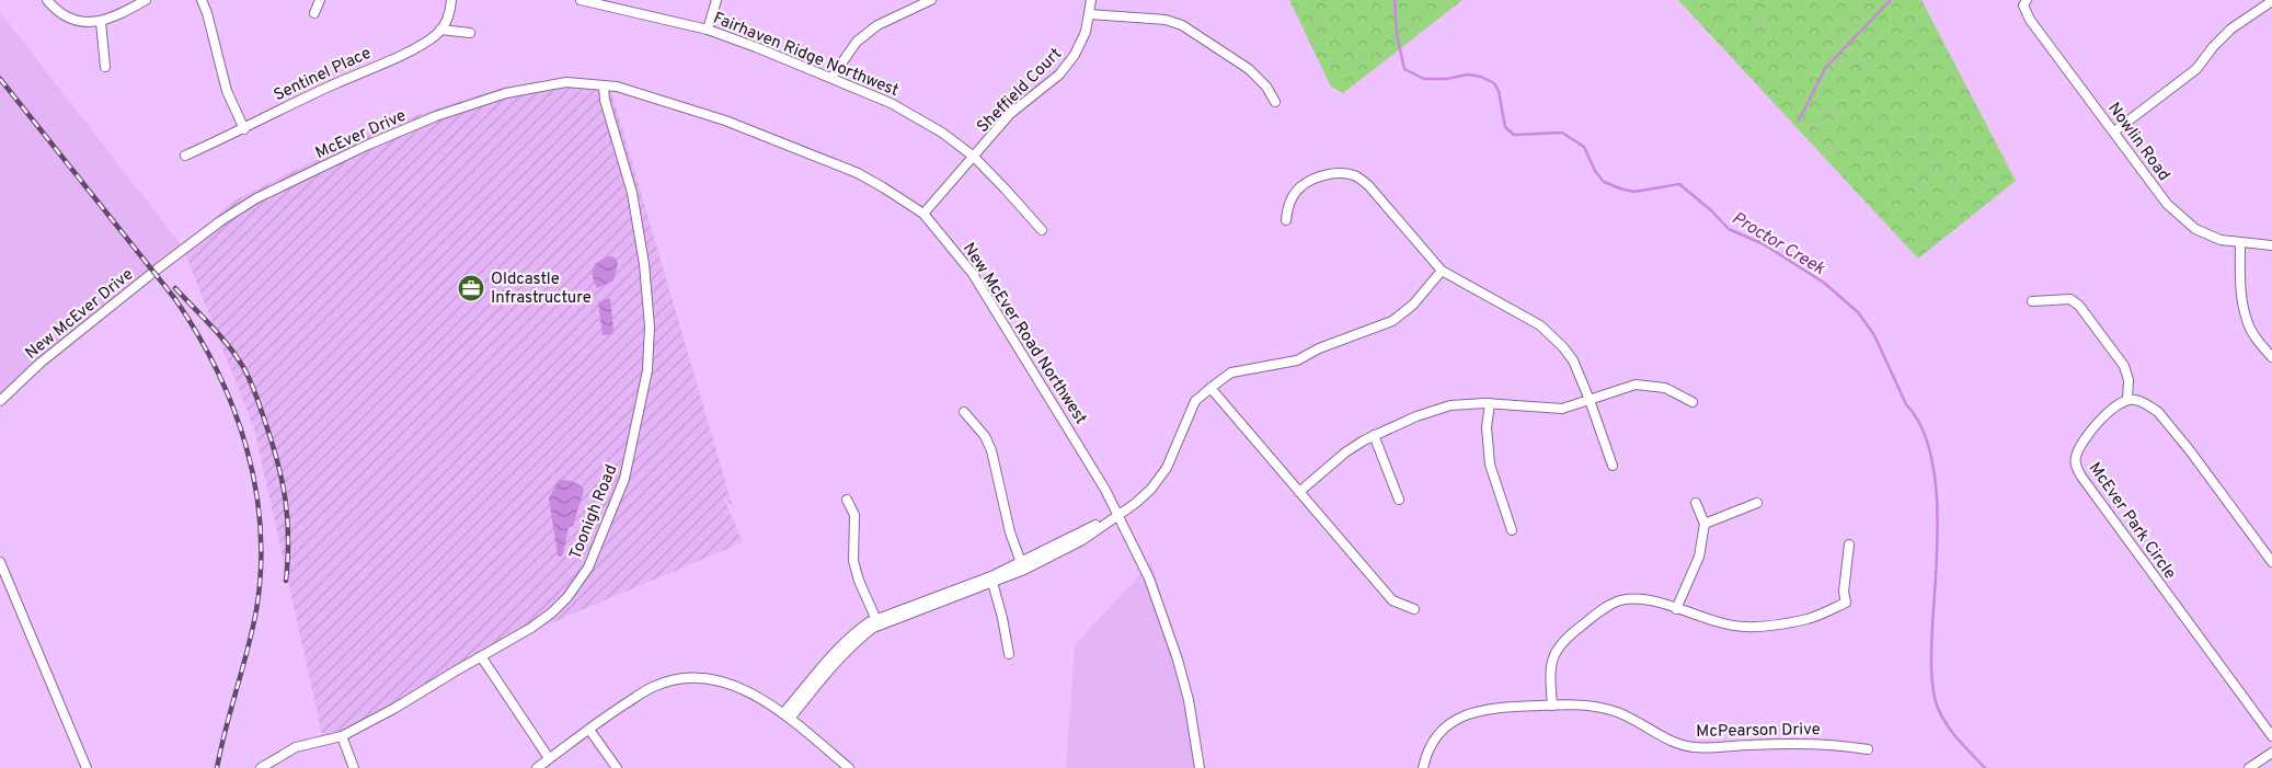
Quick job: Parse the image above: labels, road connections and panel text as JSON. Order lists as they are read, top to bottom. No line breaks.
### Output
{"streets":{"street":["Fairhaven Ridge Northwest","Sentinel Place","Sheffield Court","McEver Drive","Nowlin Road","New McEver Drive","New McEver Road Northwest","Toonigh Road","McEver Park Circle","McPearson Drive"]},"crossings":[["Fairhaven Ridge Northwest","Sheffield Court"],["Sheffield Court","New McEver Road Northwest"],["McEver Drive","New McEver Drive"],["McEver Drive","New McEver Road Northwest"],["McEver Drive","Toonigh Road"],["New McEver Road Northwest","Toonigh Road"]],"water":["Proctor Creek"],"places":{"office":["Oldcastle Infrastructure"]}}
